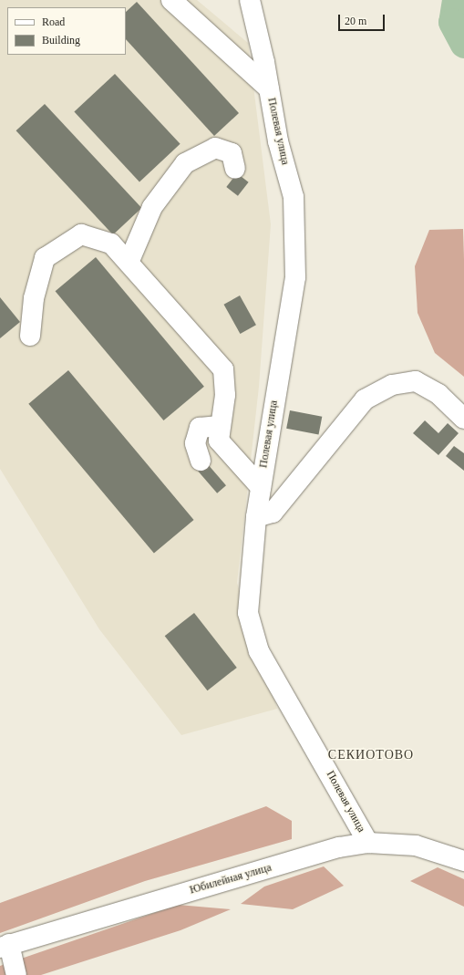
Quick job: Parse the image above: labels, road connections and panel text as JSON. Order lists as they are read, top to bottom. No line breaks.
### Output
{"streets":{"street":["Полевая улица","Юбилейная улица"]},"crossings":[["Полевая улица","Юбилейная улица"]],"districts":["СЕКИОТОВО"],"legend":["Road","Building"],"scale_bar":"20 m"}
